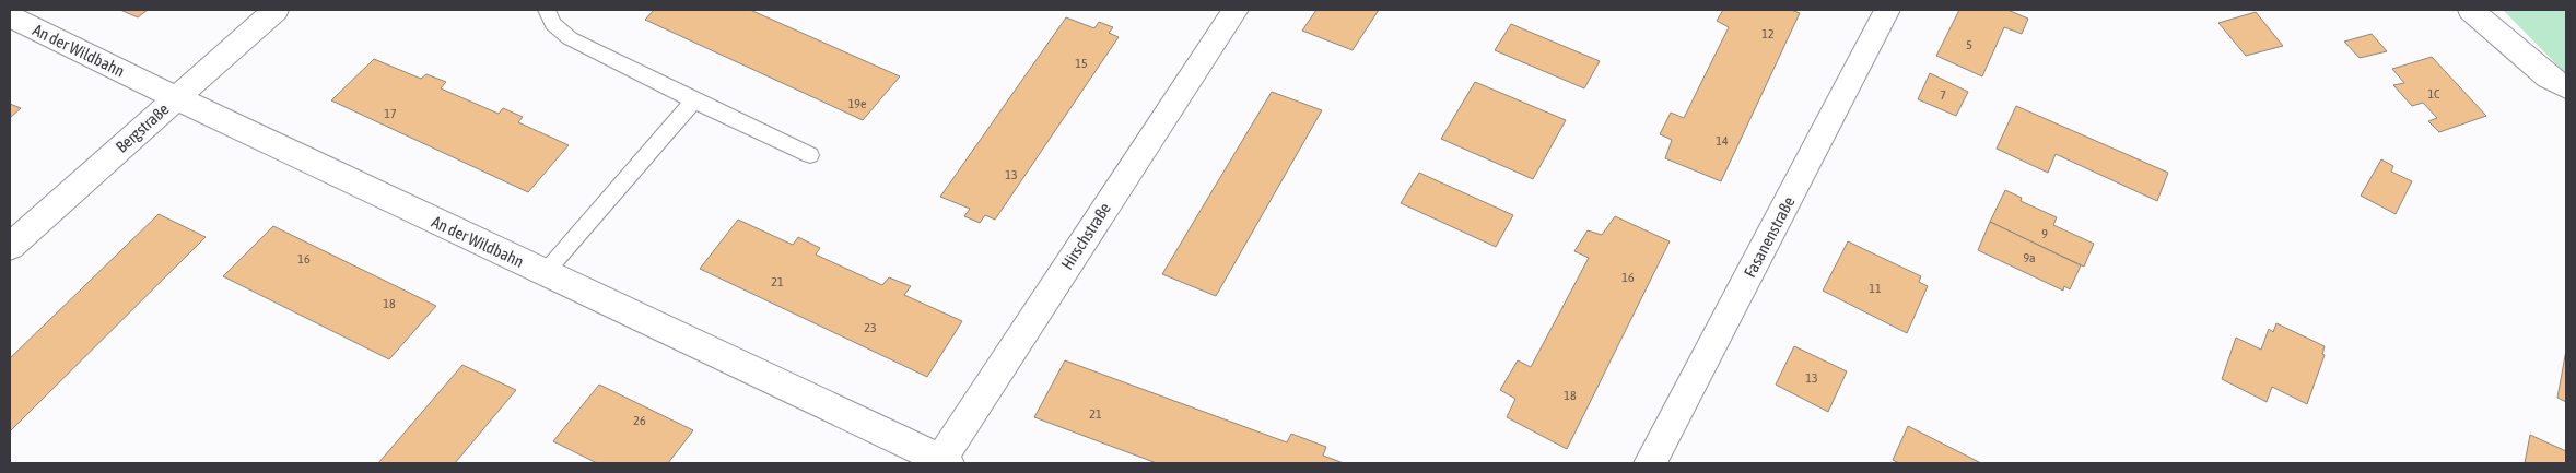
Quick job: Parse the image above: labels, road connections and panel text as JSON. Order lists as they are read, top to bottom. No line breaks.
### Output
{"streets":{"street":["An der Wildbahn","Bergstraße","Hirschstraße","Fasanenstraße"]},"crossings":[["An der Wildbahn","Bergstraße"],["An der Wildbahn","Hirschstraße"]],"house_numbers":["12","5","15","1C","7","19e","17","14","13","9","9a","16","16","21","11","18","23","13","18","21","26"]}
